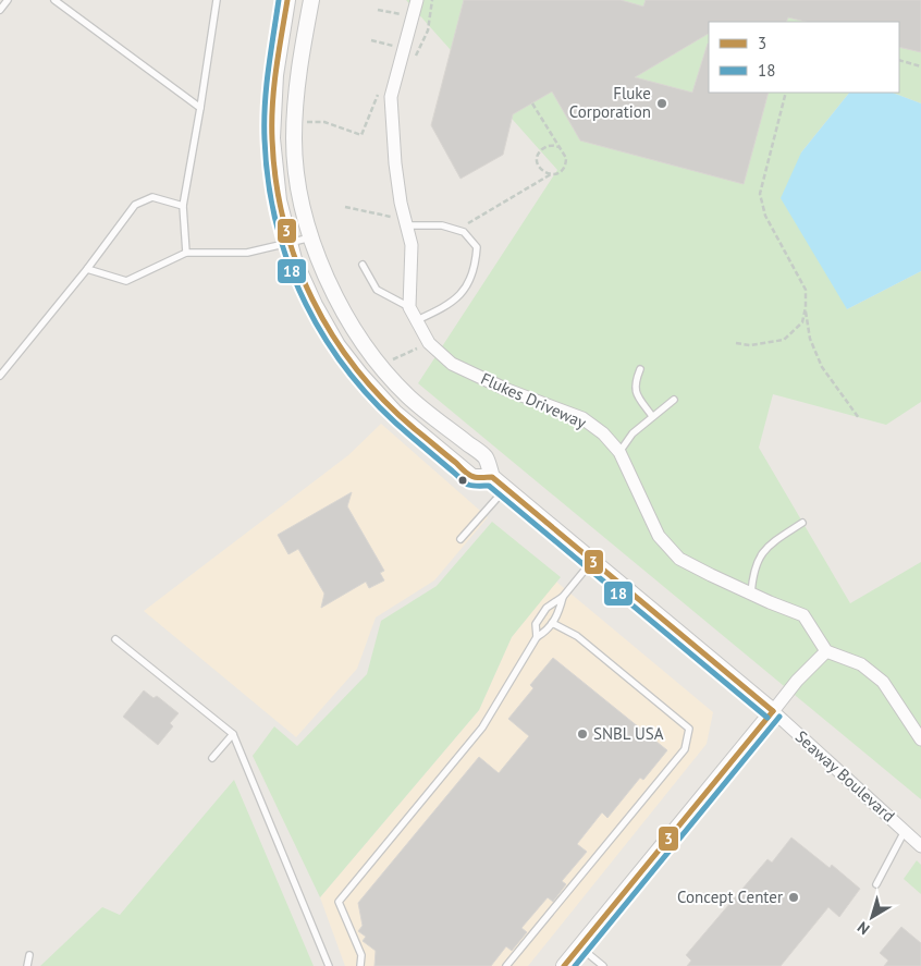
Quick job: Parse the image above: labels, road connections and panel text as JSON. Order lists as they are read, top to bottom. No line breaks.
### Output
{"streets":{"street":["Flukes Driveway","Seaway Boulevard"]},"places":["Fluke Corporation","SNBL USA","Concept Center"],"lines":["transit line 3","transit line 18"],"legend":["3","18"],"north":"bottom left"}
